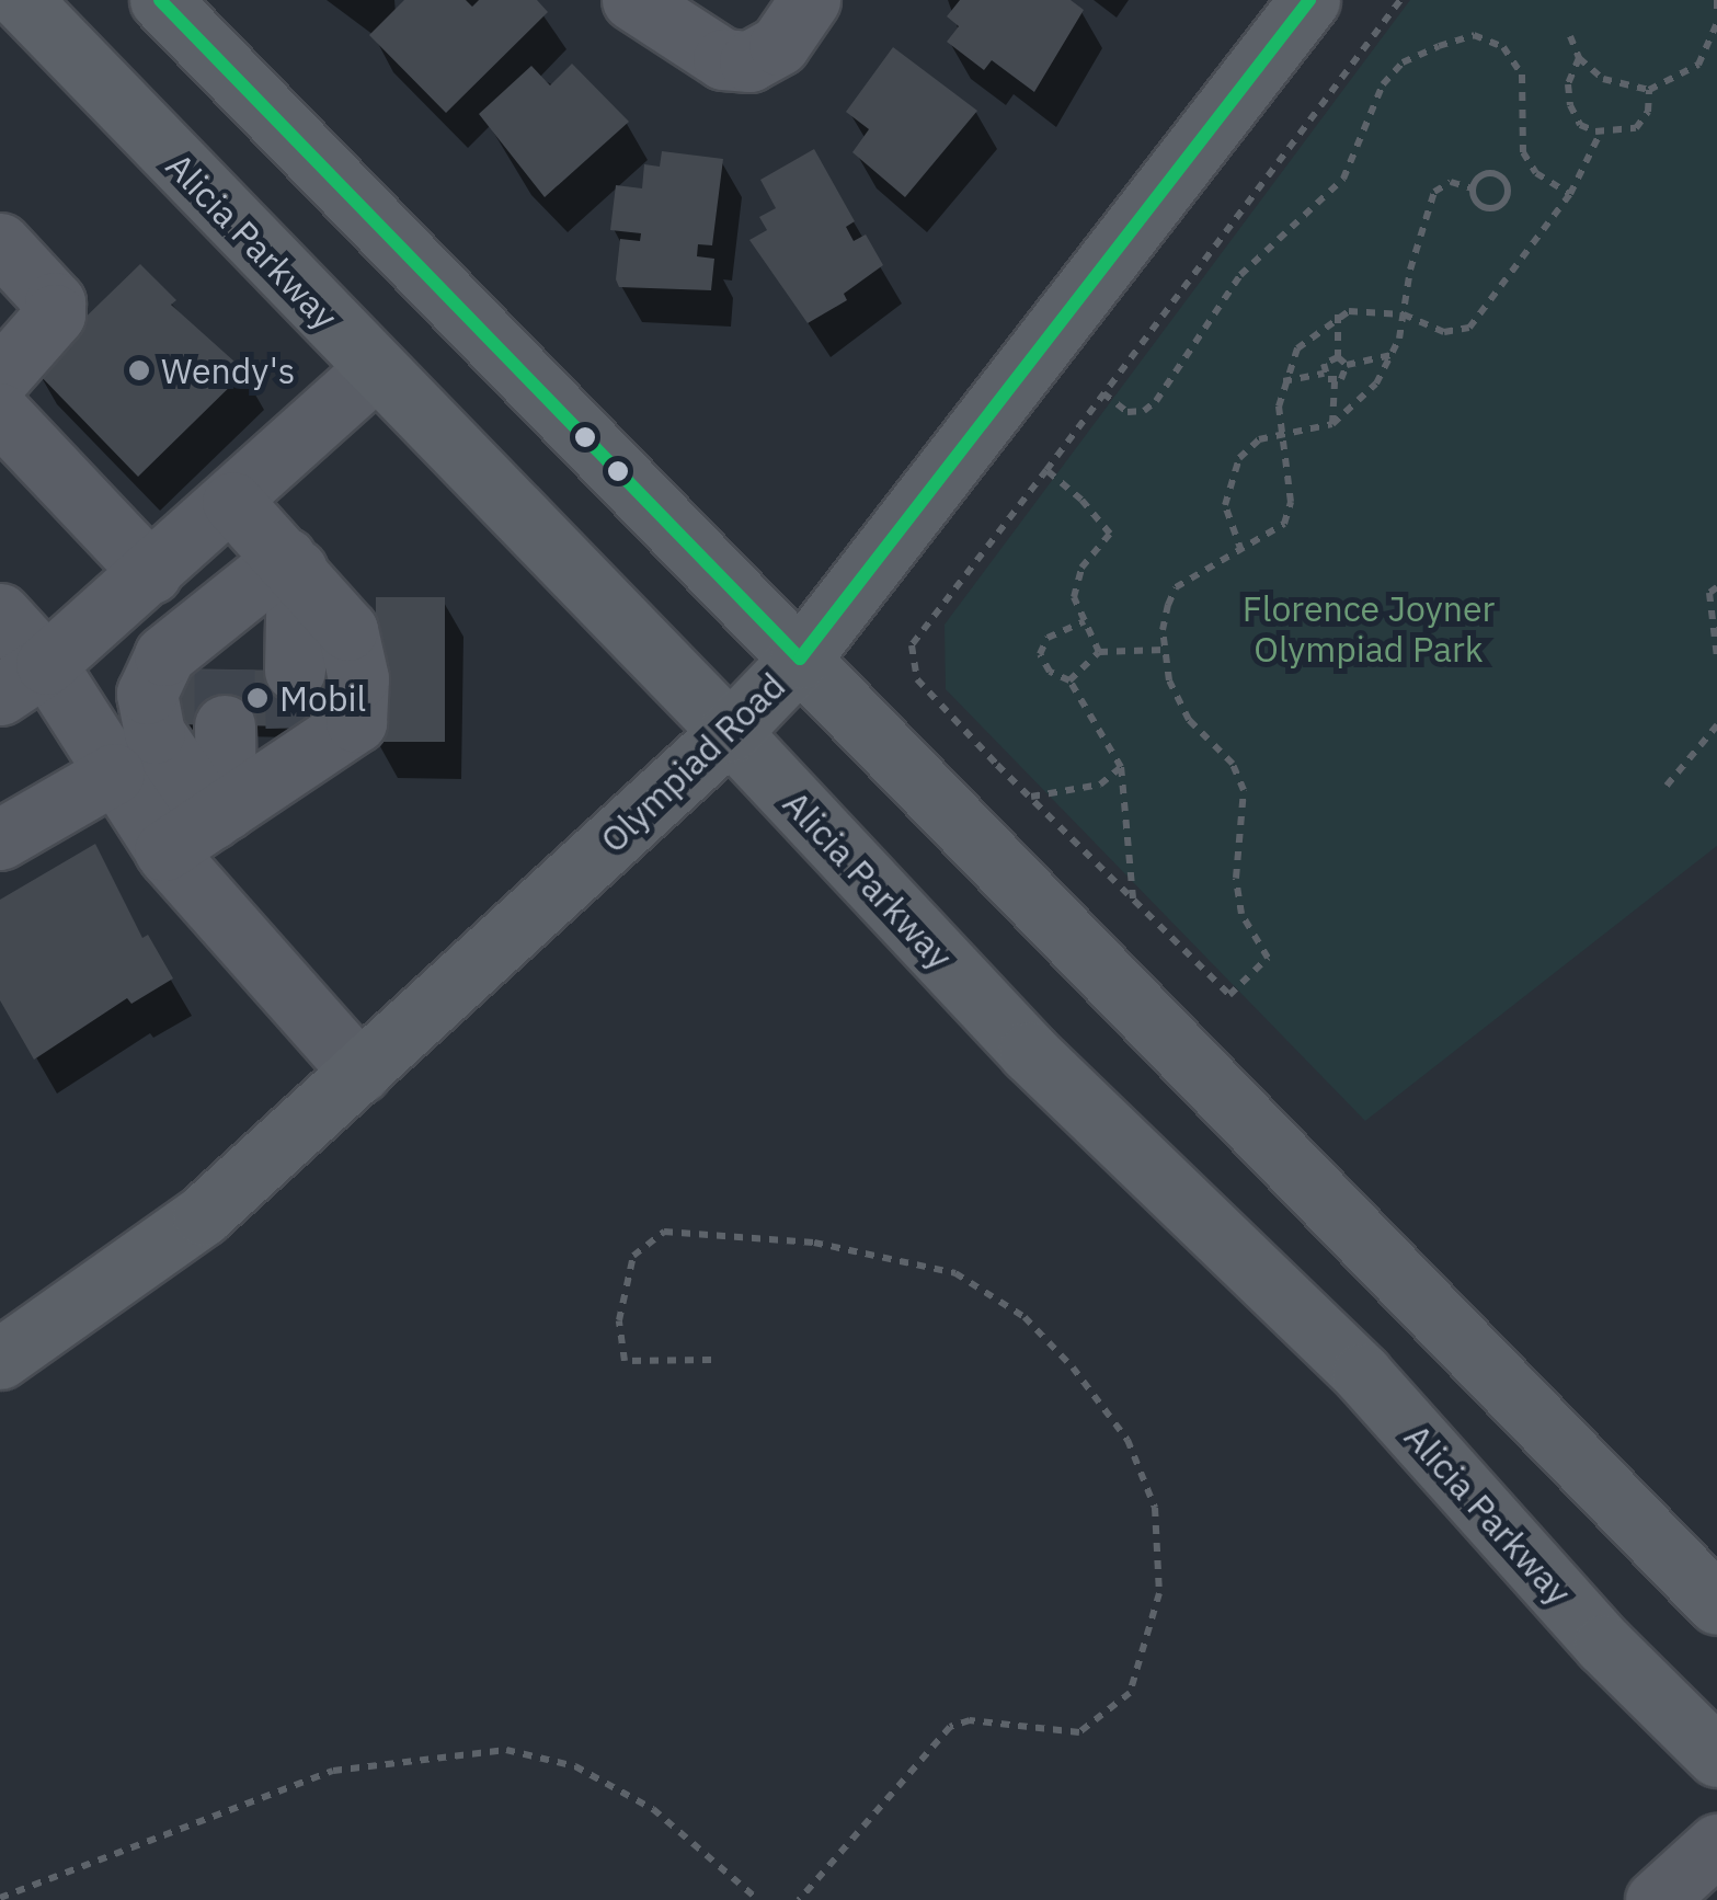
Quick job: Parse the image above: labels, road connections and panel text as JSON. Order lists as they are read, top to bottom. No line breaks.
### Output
{"streets":{"main road":["Alicia Parkway","Olympiad Road"]},"crossings":[["Alicia Parkway","Olympiad Road"]],"parks":["Florence Joyner Olympiad Park"],"places":["Wendy's","Mobil"]}
